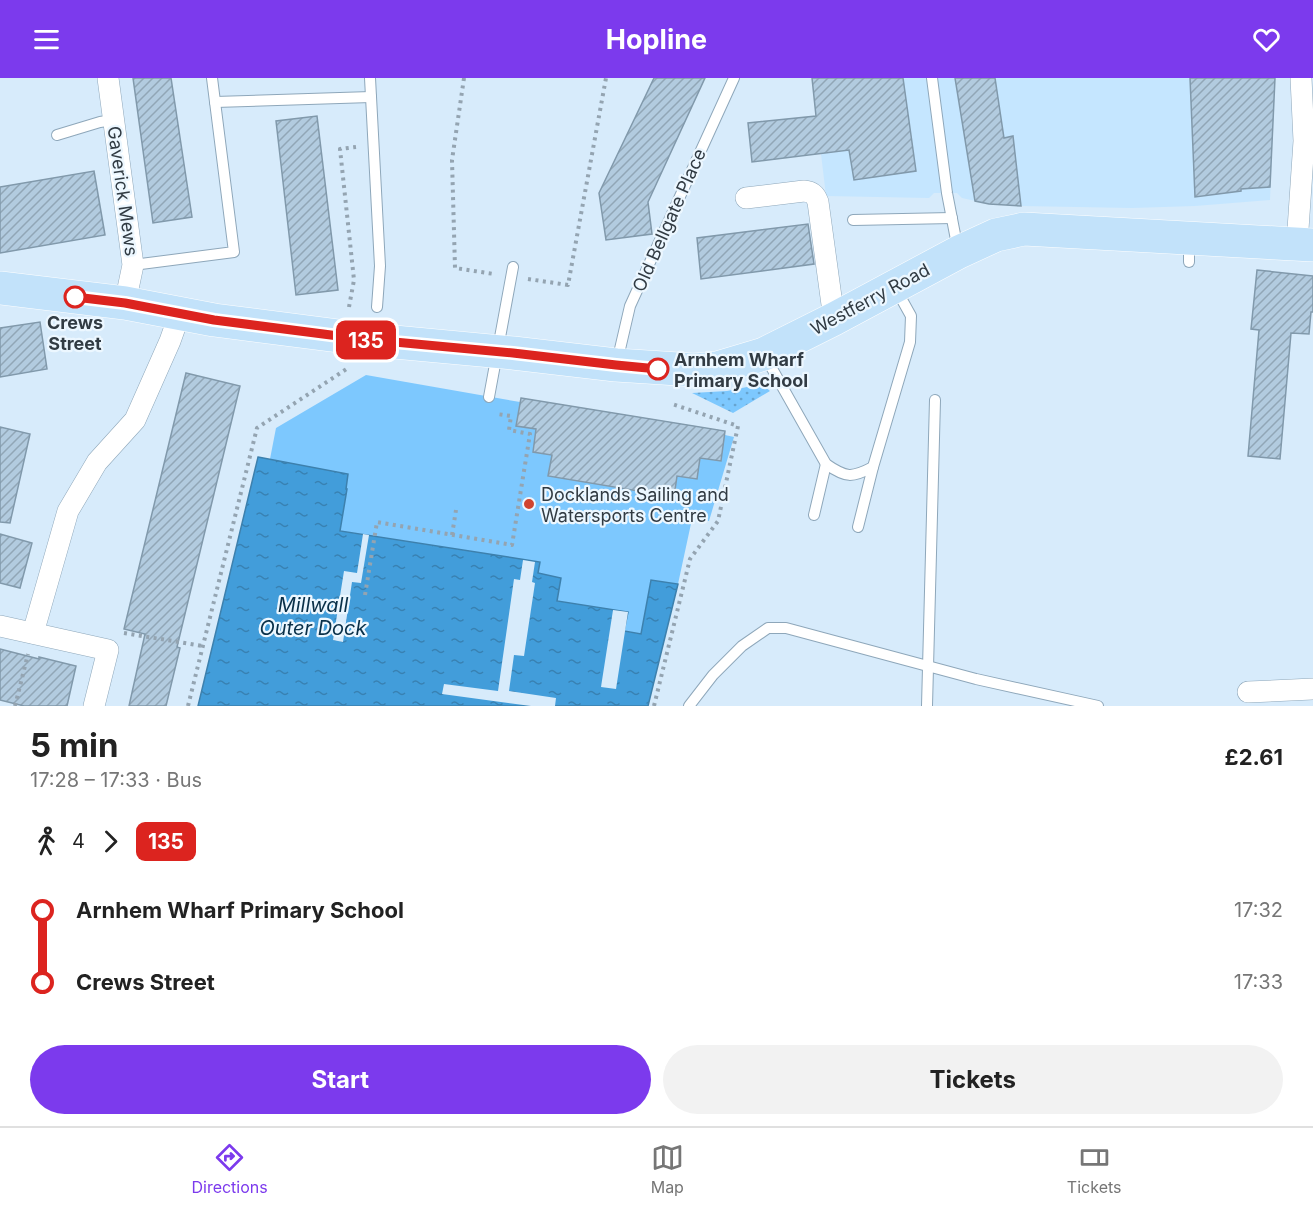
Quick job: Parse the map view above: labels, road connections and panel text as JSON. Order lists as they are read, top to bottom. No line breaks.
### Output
{"streets":{"main road":["Westferry Road"],"street":["Gaverick Mews"],"lane":["Old Bellgate Place"]},"crossings":[["Gaverick Mews","Westferry Road"],["Old Bellgate Place","Westferry Road"]],"water":["Millwall Outer Dock"],"places":["Crews Street","Arnhem Wharf Primary School","Docklands Sailing and Watersports Centre"],"lines":["bus line 135"],"page":{"header":"Hopline","on_map":"135","heading":["5 min","17:28 – 17:33 · Bus","£2.61"],"legs":["4","135"],"list":[{"name":"Arnhem Wharf Primary School","value":"17:32"},{"name":"Crews Street","value":"17:33"}],"buttons":["Start","Tickets"],"tabs":["Directions","Map","Tickets"]}}
